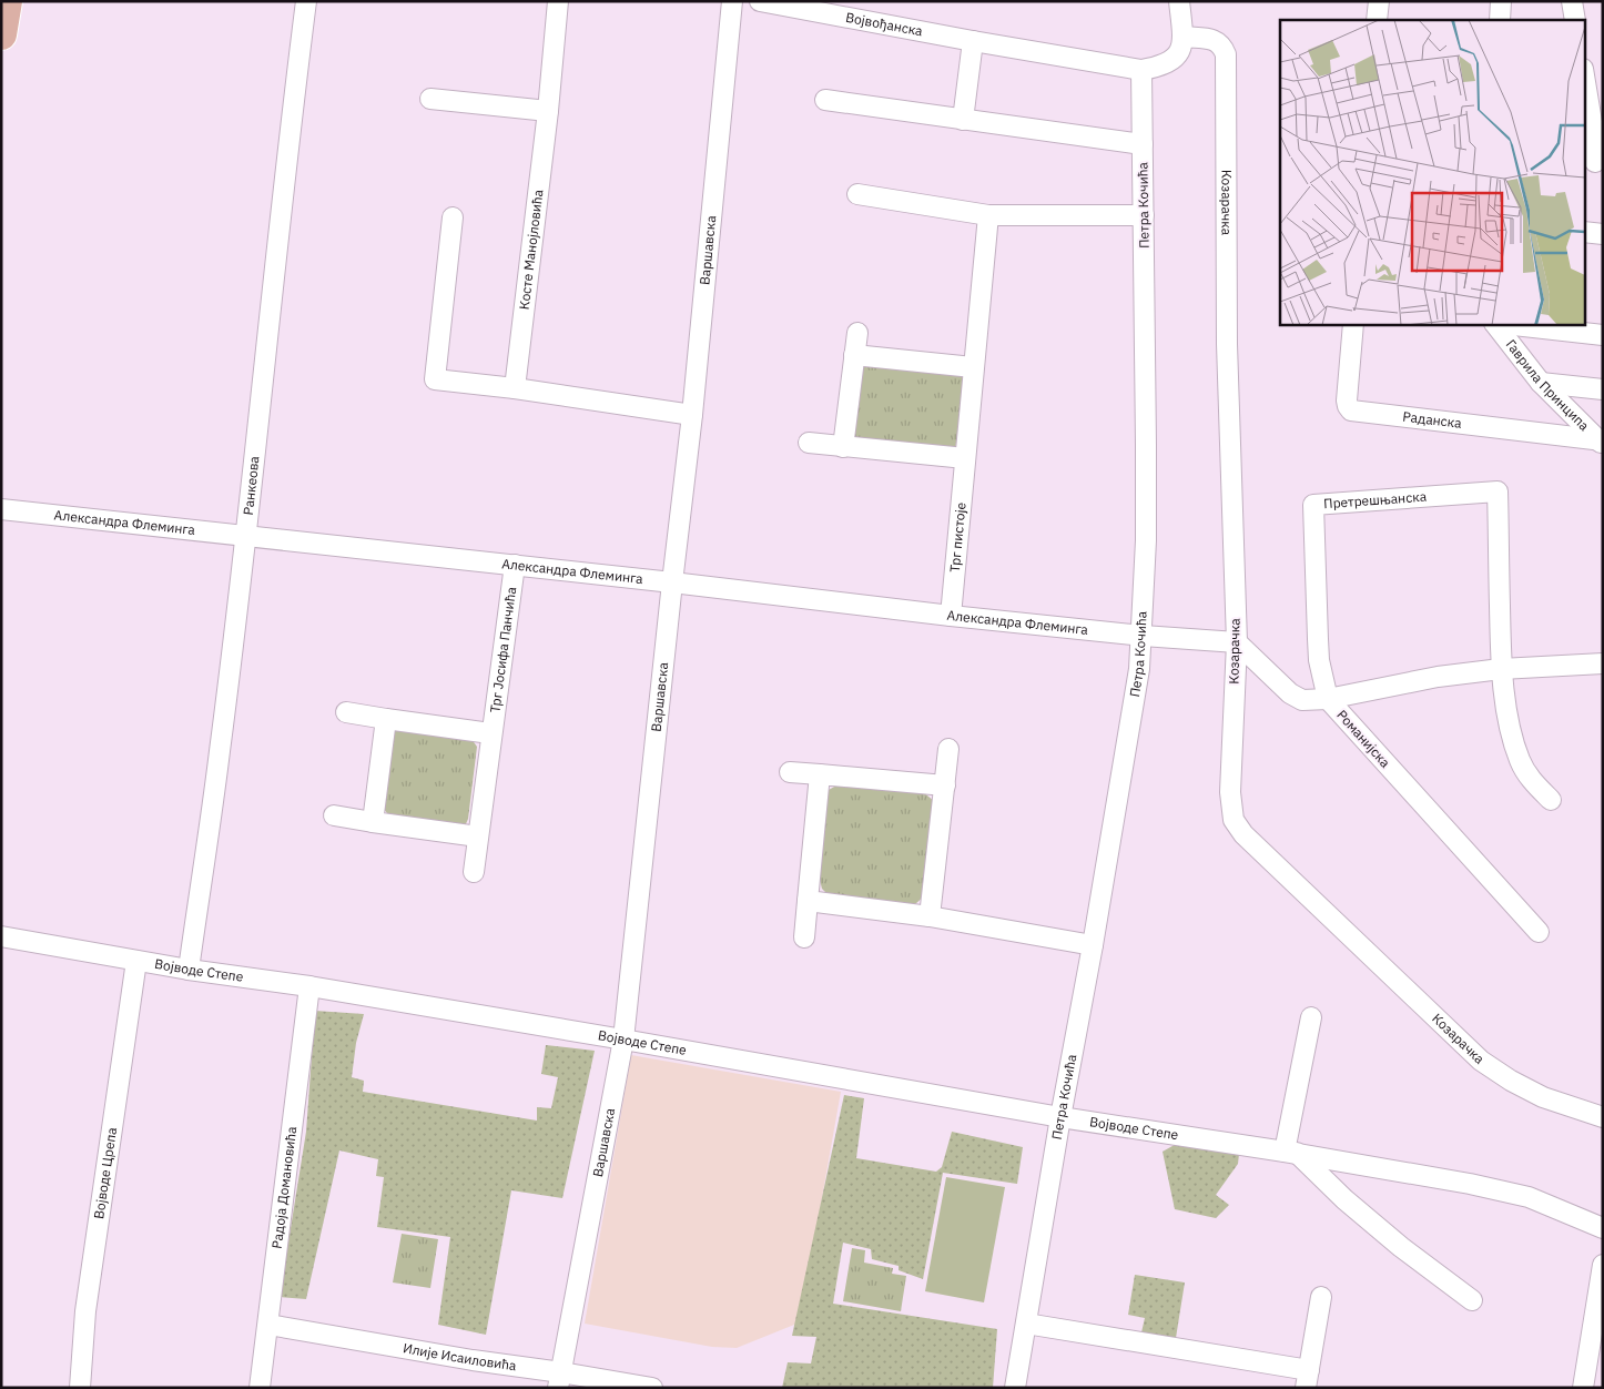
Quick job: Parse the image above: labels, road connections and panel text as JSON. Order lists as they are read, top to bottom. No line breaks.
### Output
{"streets":{"street":["Војвођанска","Козарачка","Петра Кочића","Косте Манојловића","Варшавска","Гаврила Принципа","Раданска","Ранкеова","Претрешњанска","Александра Флеминга","Трг пистоје","Трг Јосифа Панчића","Романијска","Војводе Степе","Војводе Црепа","Радоја Домановића","Илије Исаиловића"]},"crossings":[["Војвођанска","Петра Кочића"],["Козарачка","Романијска"],["Петра Кочића","Александра Флеминга"],["Петра Кочића","Војводе Степе"],["Варшавска","Александра Флеминга"],["Варшавска","Војводе Степе"],["Варшавска","Илије Исаиловића"],["Гаврила Принципа","Раданска"],["Ранкеова","Александра Флеминга"],["Ранкеова","Војводе Степе"],["Претрешњанска","Романијска"],["Александра Флеминга","Трг пистоје"],["Александра Флеминга","Трг Јосифа Панчића"],["Војводе Степе","Војводе Црепа"],["Војводе Степе","Радоја Домановића"],["Радоја Домановића","Илије Исаиловића"]]}
